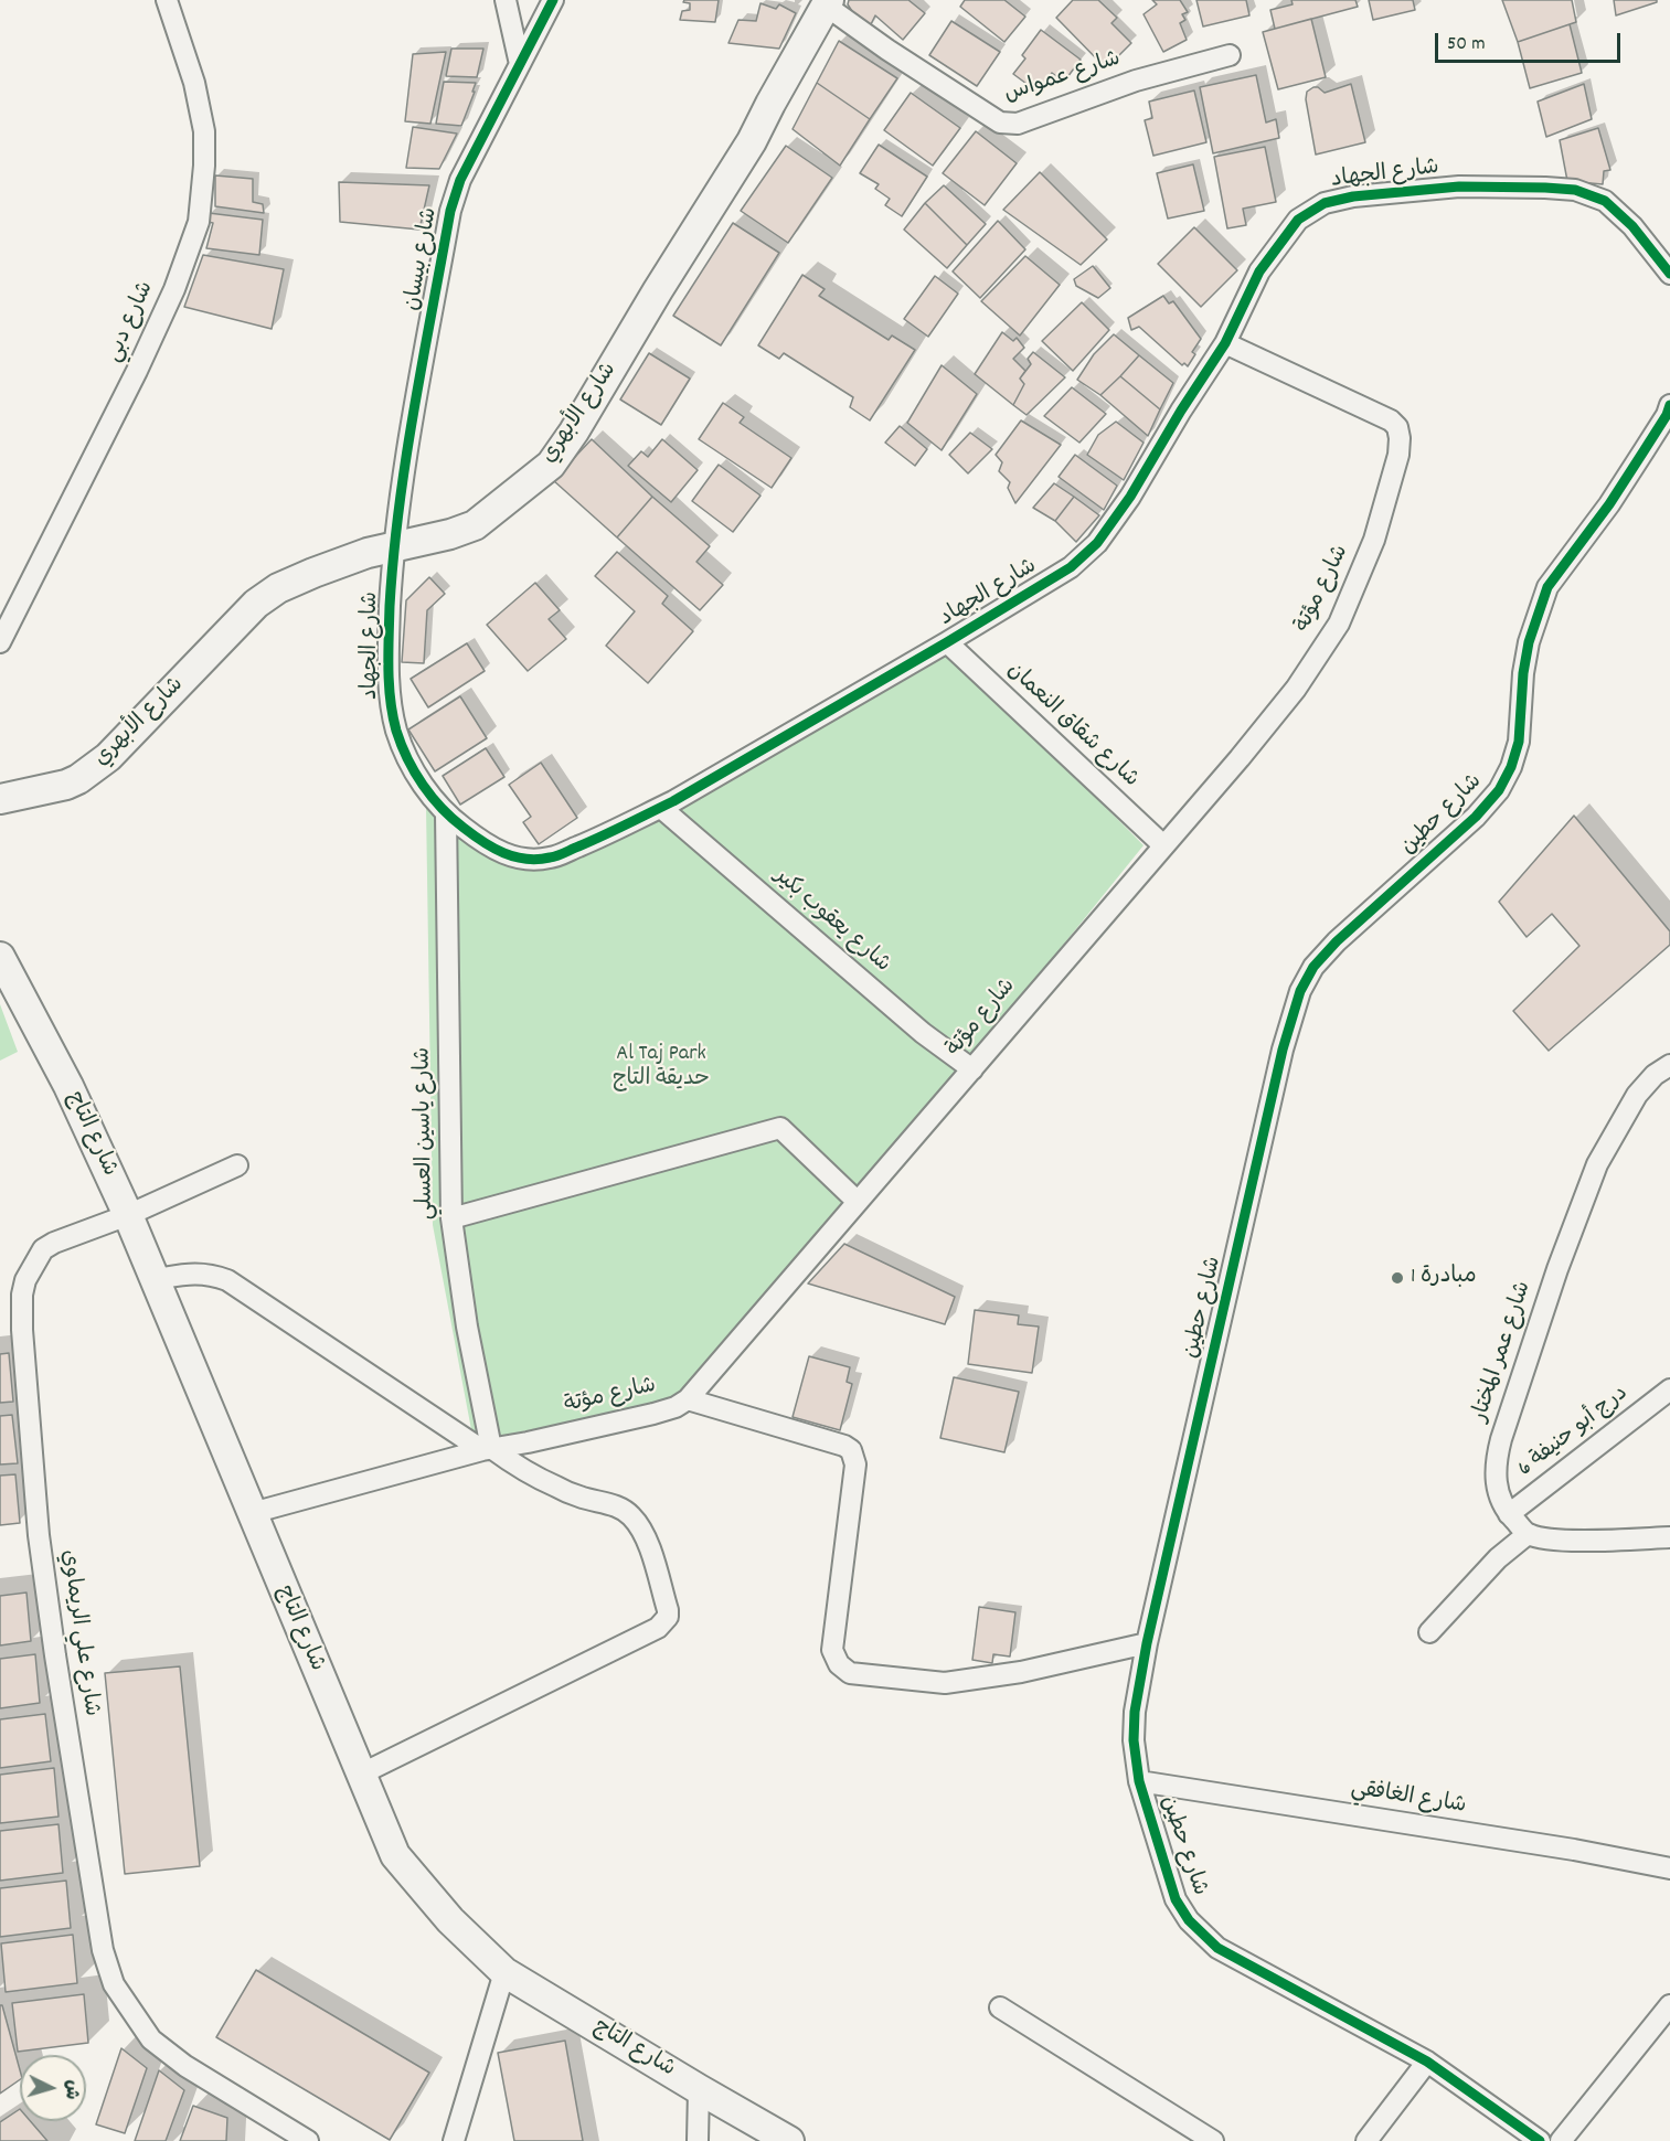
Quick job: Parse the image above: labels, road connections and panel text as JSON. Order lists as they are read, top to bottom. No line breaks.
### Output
{"streets":{"street":["شارع عمواس","شارع الجهاد","شارع بيسان","شارع دبي","شارع الأبهري","شارع مؤتة","شارع شقاق النعمان","شارع حطين","شارع يعقوب بكير","شارع ياسين العسلي","شارع التاج","شارع عمر المختار","درج أبو حنيفة 6","شارع علي الريماوي","شارع الغافقي"]},"crossings":[["شارع عمواس","شارع الأبهري"],["شارع الجهاد","شارع بيسان"],["شارع الجهاد","شارع الأبهري"],["شارع الجهاد","شارع مؤتة"],["شارع الجهاد","شارع شقاق النعمان"],["شارع الجهاد","شارع يعقوب بكير"],["شارع الجهاد","شارع ياسين العسلي"],["شارع بيسان","شارع الأبهري"],["شارع مؤتة","شارع شقاق النعمان"],["شارع مؤتة","شارع يعقوب بكير"],["شارع مؤتة","شارع ياسين العسلي"],["شارع مؤتة","شارع التاج"],["شارع حطين","شارع الغافقي"],["شارع التاج","شارع علي الريماوي"],["شارع عمر المختار","درج أبو حنيفة 6"]],"parks":["Al Taj Park حديقة التاج"],"places":["مبادرة 1"],"scale_bar":"50 m","north":"right"}
